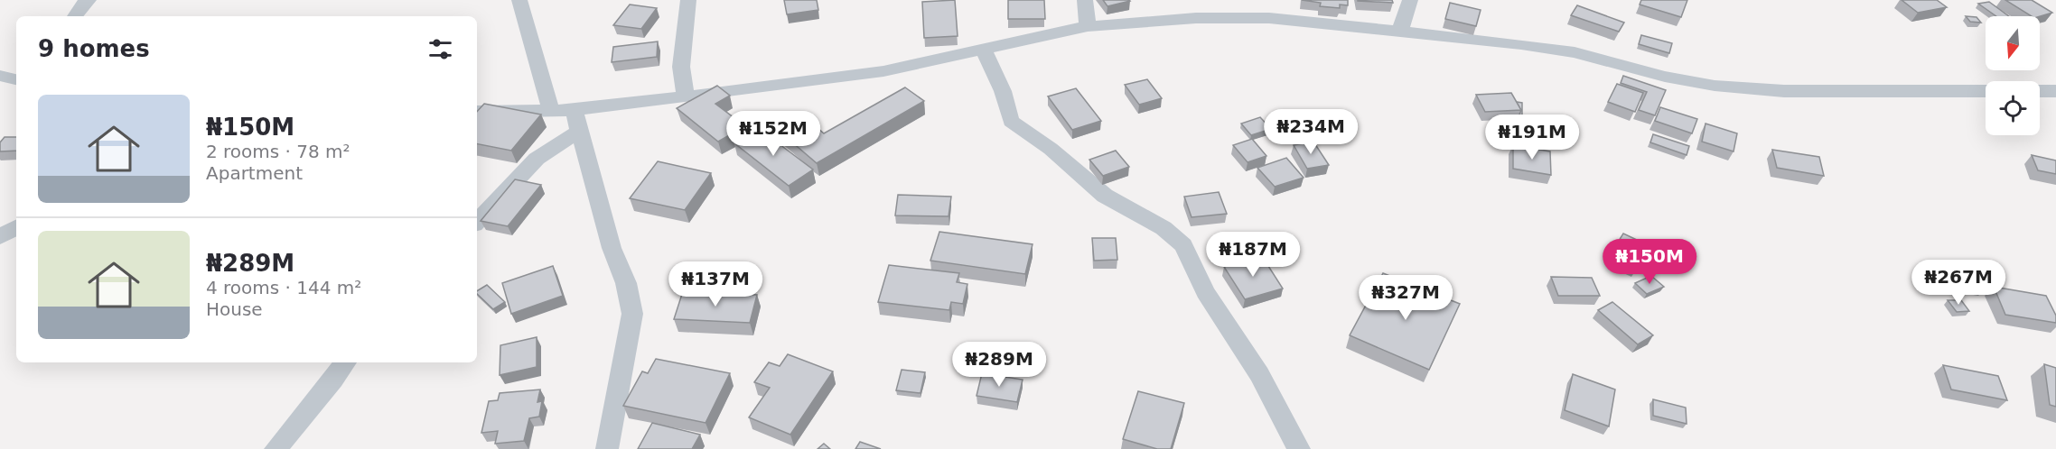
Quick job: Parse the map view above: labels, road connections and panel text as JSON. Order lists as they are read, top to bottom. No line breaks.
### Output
{"north":"bottom","page":{"heading":"9 homes","list":[{"name":"₦150M","note":"2 rooms · 78 m² · Apartment"},{"name":"₦289M","note":"4 rooms · 144 m² · House"}],"price":["₦234M","₦152M","₦191M","₦187M","₦150M","₦267M","₦137M","₦327M","₦289M"]}}
